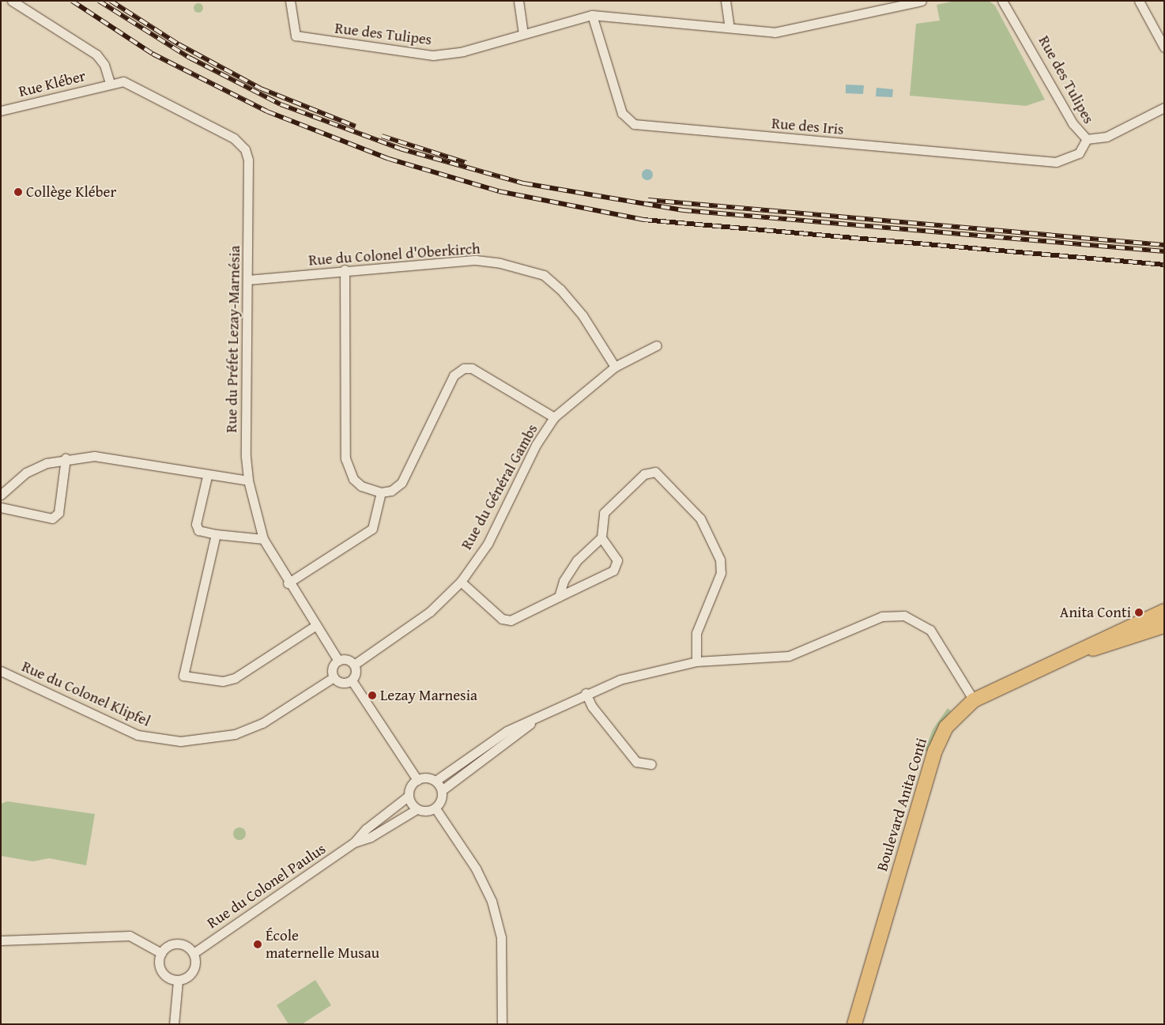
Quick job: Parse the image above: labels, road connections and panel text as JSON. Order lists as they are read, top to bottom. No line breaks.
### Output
{"streets":{"main road":["Boulevard Anita Conti"],"street":["Rue des Tulipes","Rue Kléber","Rue des Iris","Rue du Colonel d'Oberkirch","Rue du Préfet Lezay-Marnésia","Rue du Général Gambs","Rue du Colonel Klipfel","Rue du Colonel Paulus"]},"crossings":[["Rue des Tulipes","Rue des Iris"],["Rue Kléber","Rue du Préfet Lezay-Marnésia"],["Rue du Colonel d'Oberkirch","Rue du Préfet Lezay-Marnésia"],["Rue du Colonel d'Oberkirch","Rue du Général Gambs"],["Rue du Préfet Lezay-Marnésia","Rue du Général Gambs"],["Rue du Préfet Lezay-Marnésia","Rue du Colonel Klipfel"],["Rue du Général Gambs","Rue du Colonel Klipfel"]],"places":["Collège Kléber","Anita Conti","Lezay Marnesia","École maternelle Musau"]}
